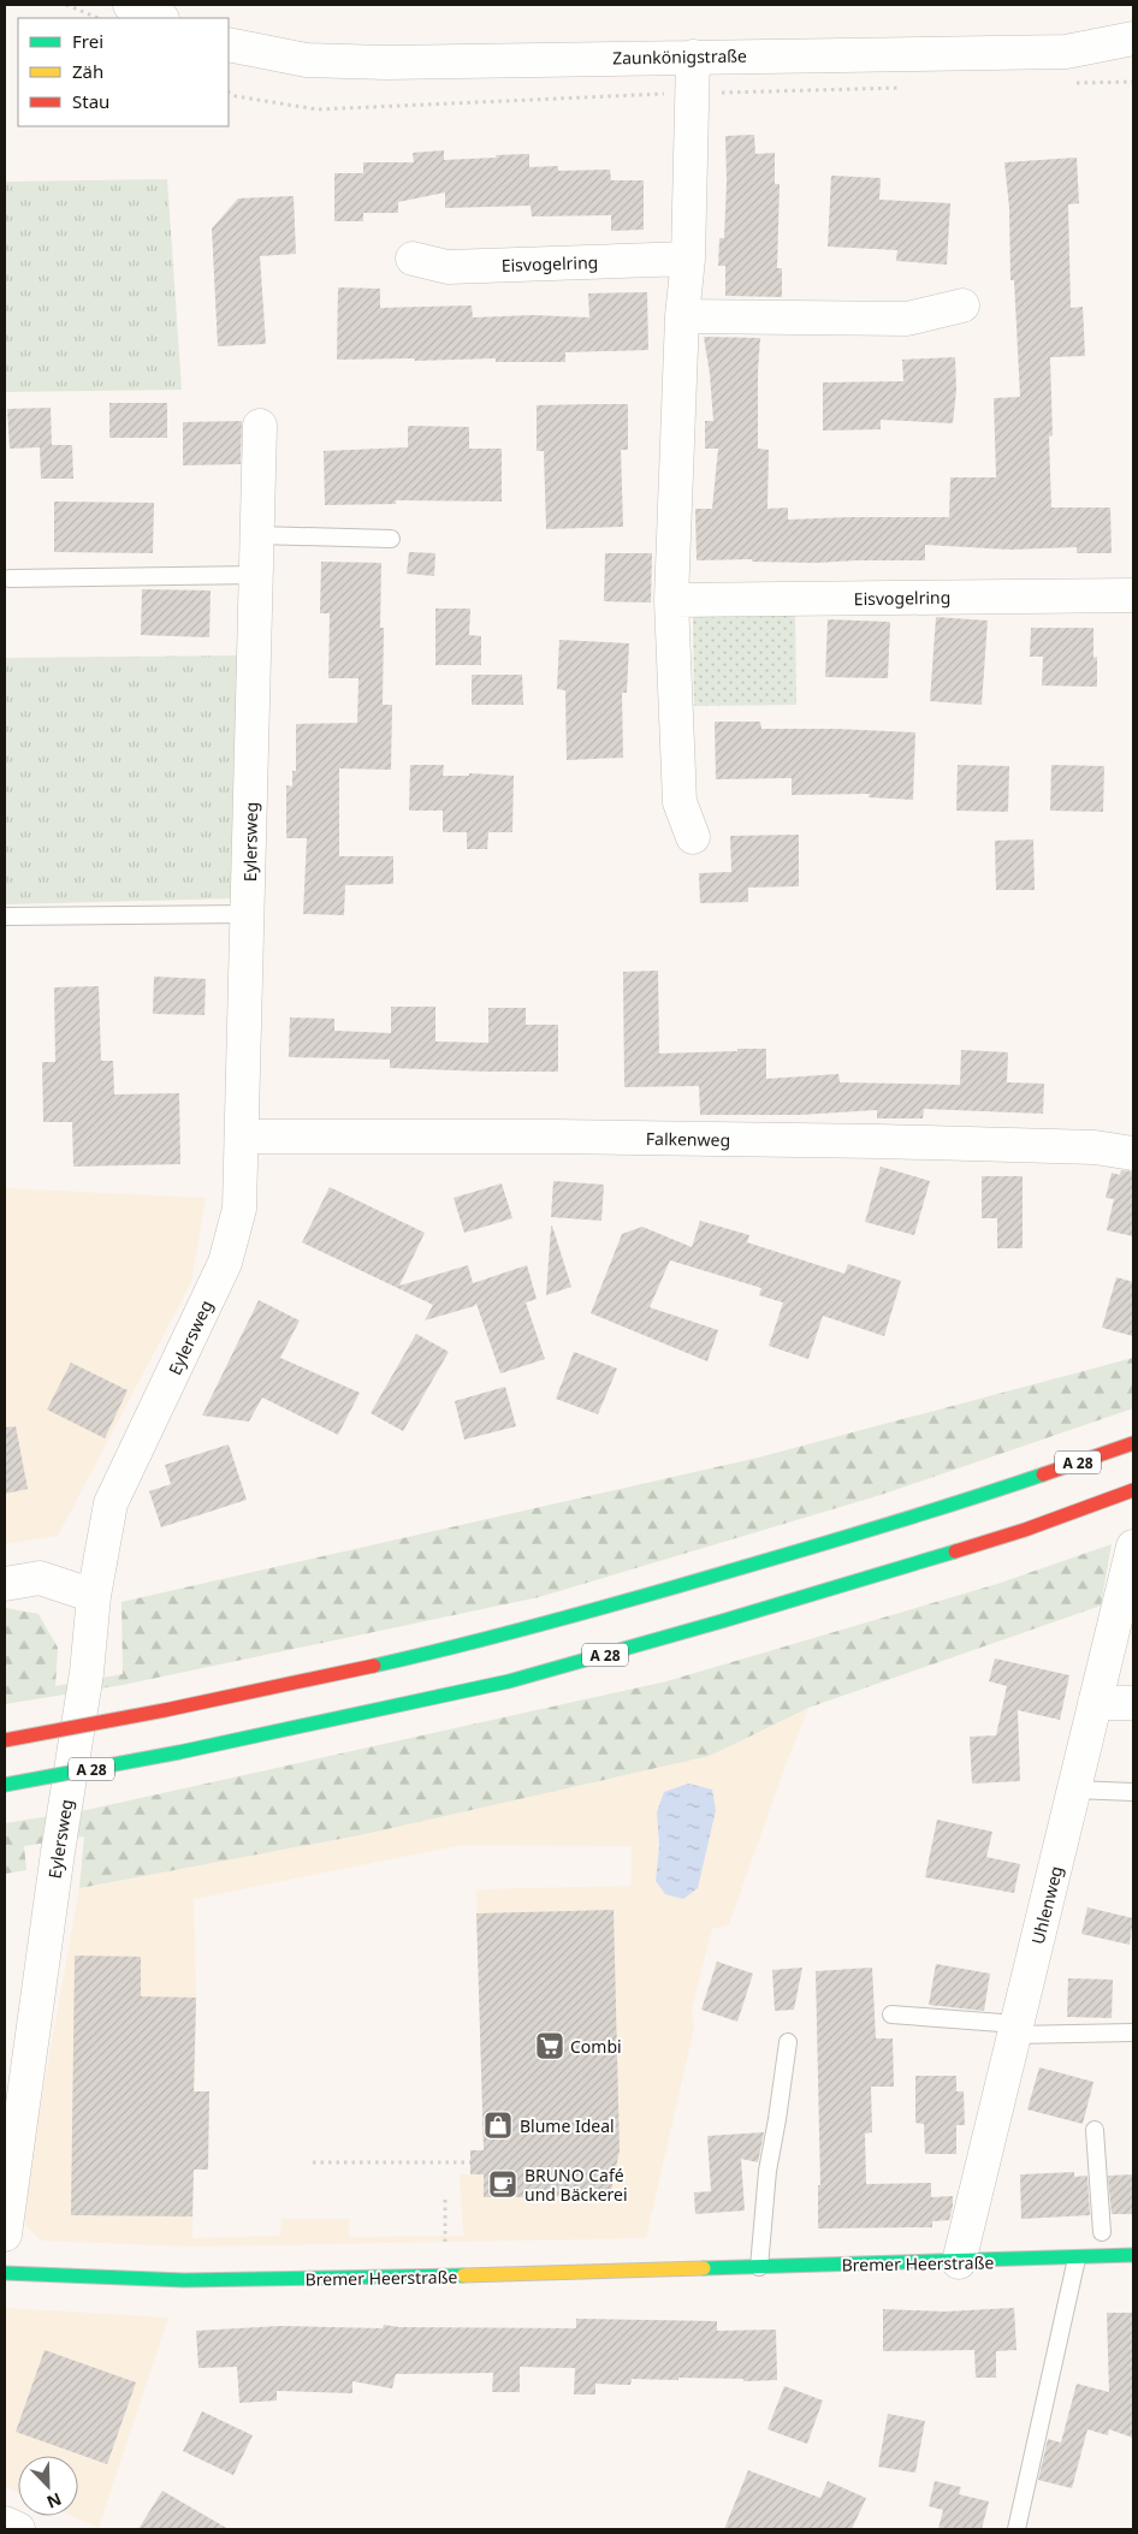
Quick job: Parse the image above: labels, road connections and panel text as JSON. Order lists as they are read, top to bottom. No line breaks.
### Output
{"streets":{"main road":["A 28","Bremer Heerstraße"],"street":["Zaunkönigstraße","Eisvogelring","Eylersweg","Falkenweg","Uhlenweg"]},"crossings":[["Eylersweg","Falkenweg"],["Uhlenweg","Bremer Heerstraße"]],"places":{"supermarket":["Combi"],"shop":["Blume Ideal"],"cafe":["BRUNO Café und Bäckerei"]},"legend":["Frei","Zäh","Stau"],"north":"bottom right"}
